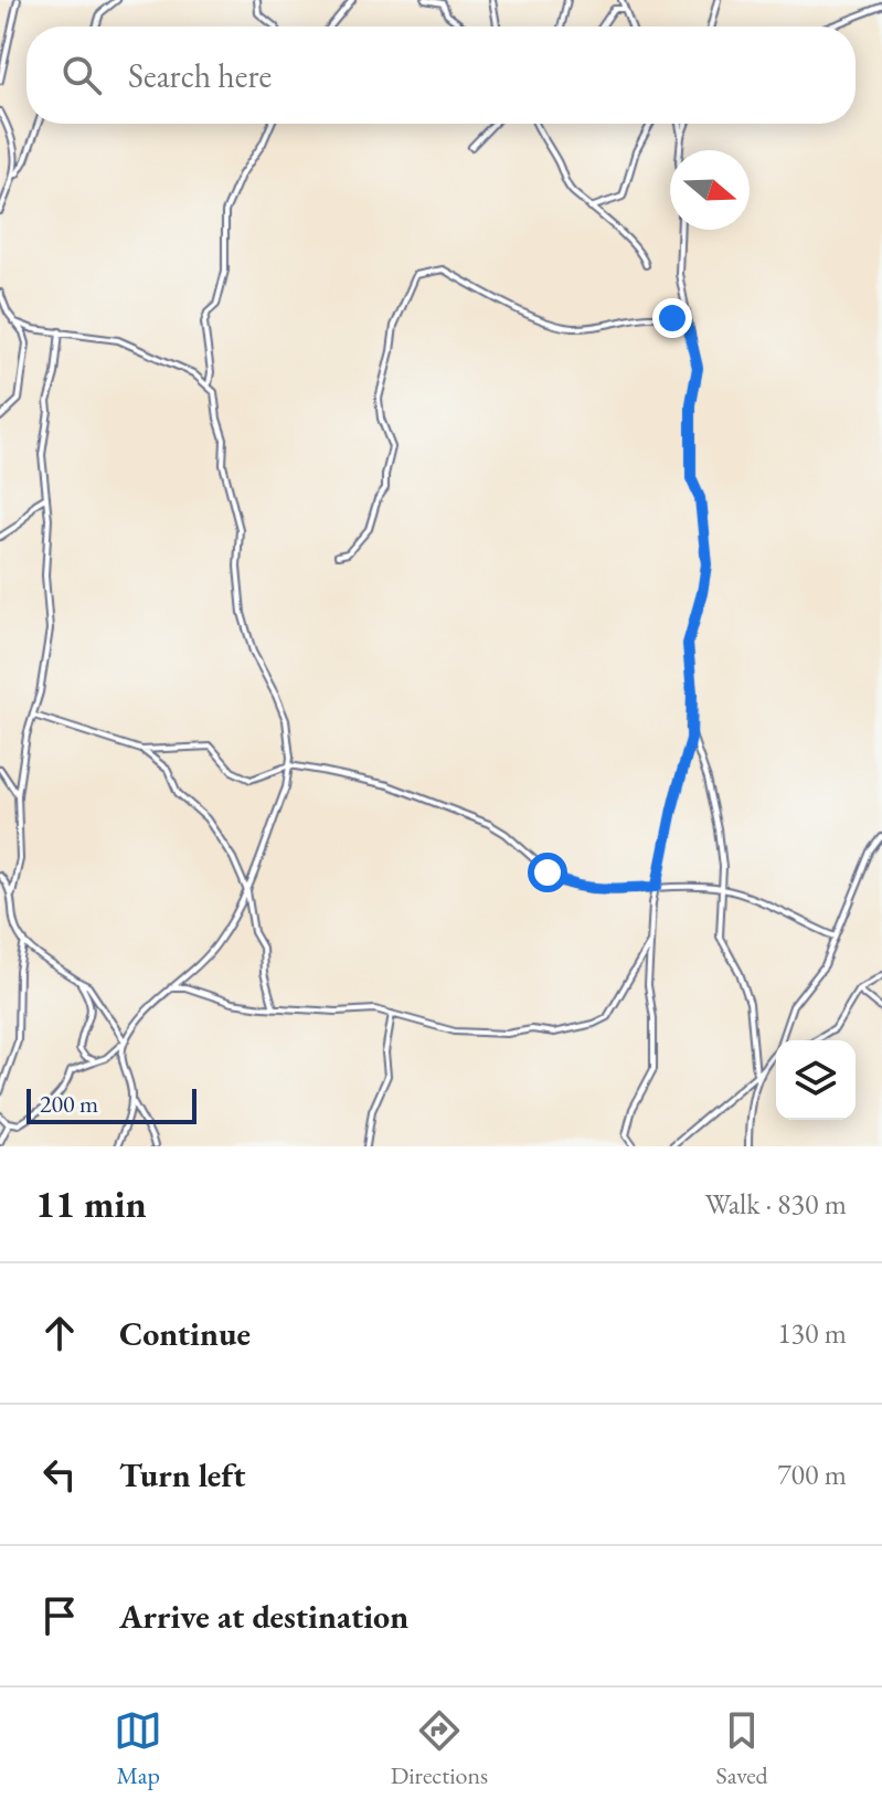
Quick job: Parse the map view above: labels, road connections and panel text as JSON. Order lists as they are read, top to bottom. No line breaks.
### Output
{"scale_bar":"200 m","north":"right","page":{"search":"Search here","scale":"200 m","heading":["11 min","Walk · 830 m"],"list":[["Continue","130 m"],["Turn left","700 m"],"Arrive at destination"],"nav":["Map","Directions","Saved"]}}
